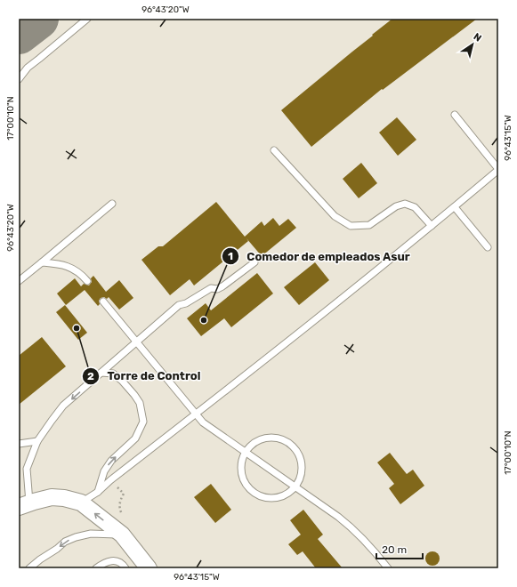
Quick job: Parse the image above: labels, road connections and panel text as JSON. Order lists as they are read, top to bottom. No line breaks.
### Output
{"places":["Comedor de empleados Asur","Torre de Control"],"scale_bar":"20 m","north":"top right","coordinates":["96°43'20\"W","17°00'10\"N","96°43'15\"W"]}
